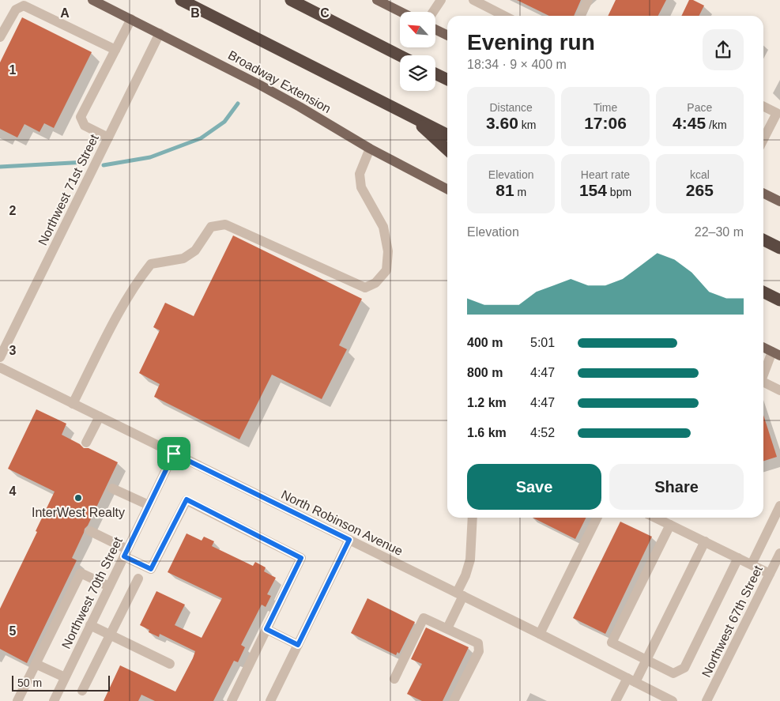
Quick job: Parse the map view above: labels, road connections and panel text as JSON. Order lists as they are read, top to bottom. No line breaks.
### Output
{"streets":{"highway":["Broadway Extension"],"street":["Northwest 71st Street","North Robinson Avenue","Northwest 70th Street","Northwest 67th Street"]},"crossings":[["Broadway Extension","Northwest 71st Street"],["North Robinson Avenue","Northwest 70th Street"]],"places":["InterWest Realty"],"scale_bar":"50 m","north":"top left","page":{"heading":["Evening run","18:34 · 9 × 400 m"],"stats":[["Distance","3.60 km"],["Time","17:06"],["Pace","4:45 /km"],["Elevation","81 m"],["Heart rate","154 bpm"],["kcal","265"]],"chart":["Elevation","22–30 m"],"list":[{"name":"400 m","note":"5:01"},{"name":"800 m","note":"4:47"},{"name":"1.2 km","note":"4:47"},{"name":"1.6 km","note":"4:52"}],"buttons":["Save","Share"],"scale":"50 m"},"grid":{"columns":["A","B","C"],"rows":["1","2","3","4","5"]}}
